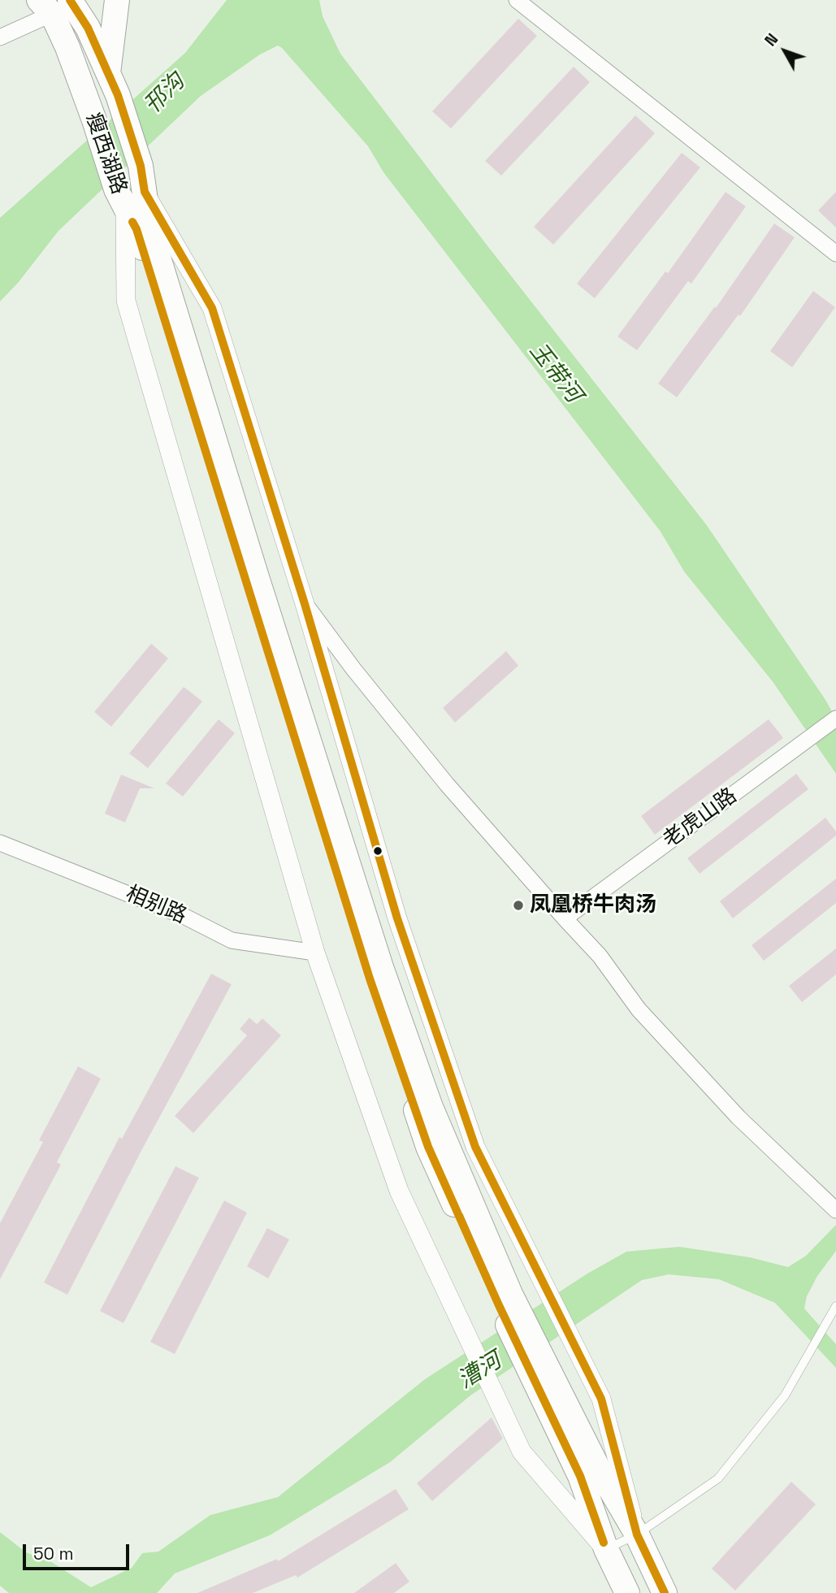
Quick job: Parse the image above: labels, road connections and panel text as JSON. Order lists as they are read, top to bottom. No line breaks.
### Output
{"streets":{"main road":["瘦西湖路"],"street":["老虎山路","相别路"]},"water":["邗沟","玉带河","漕河"],"places":["凤凰桥牛肉汤"],"scale_bar":"50 m","north":"top left"}
